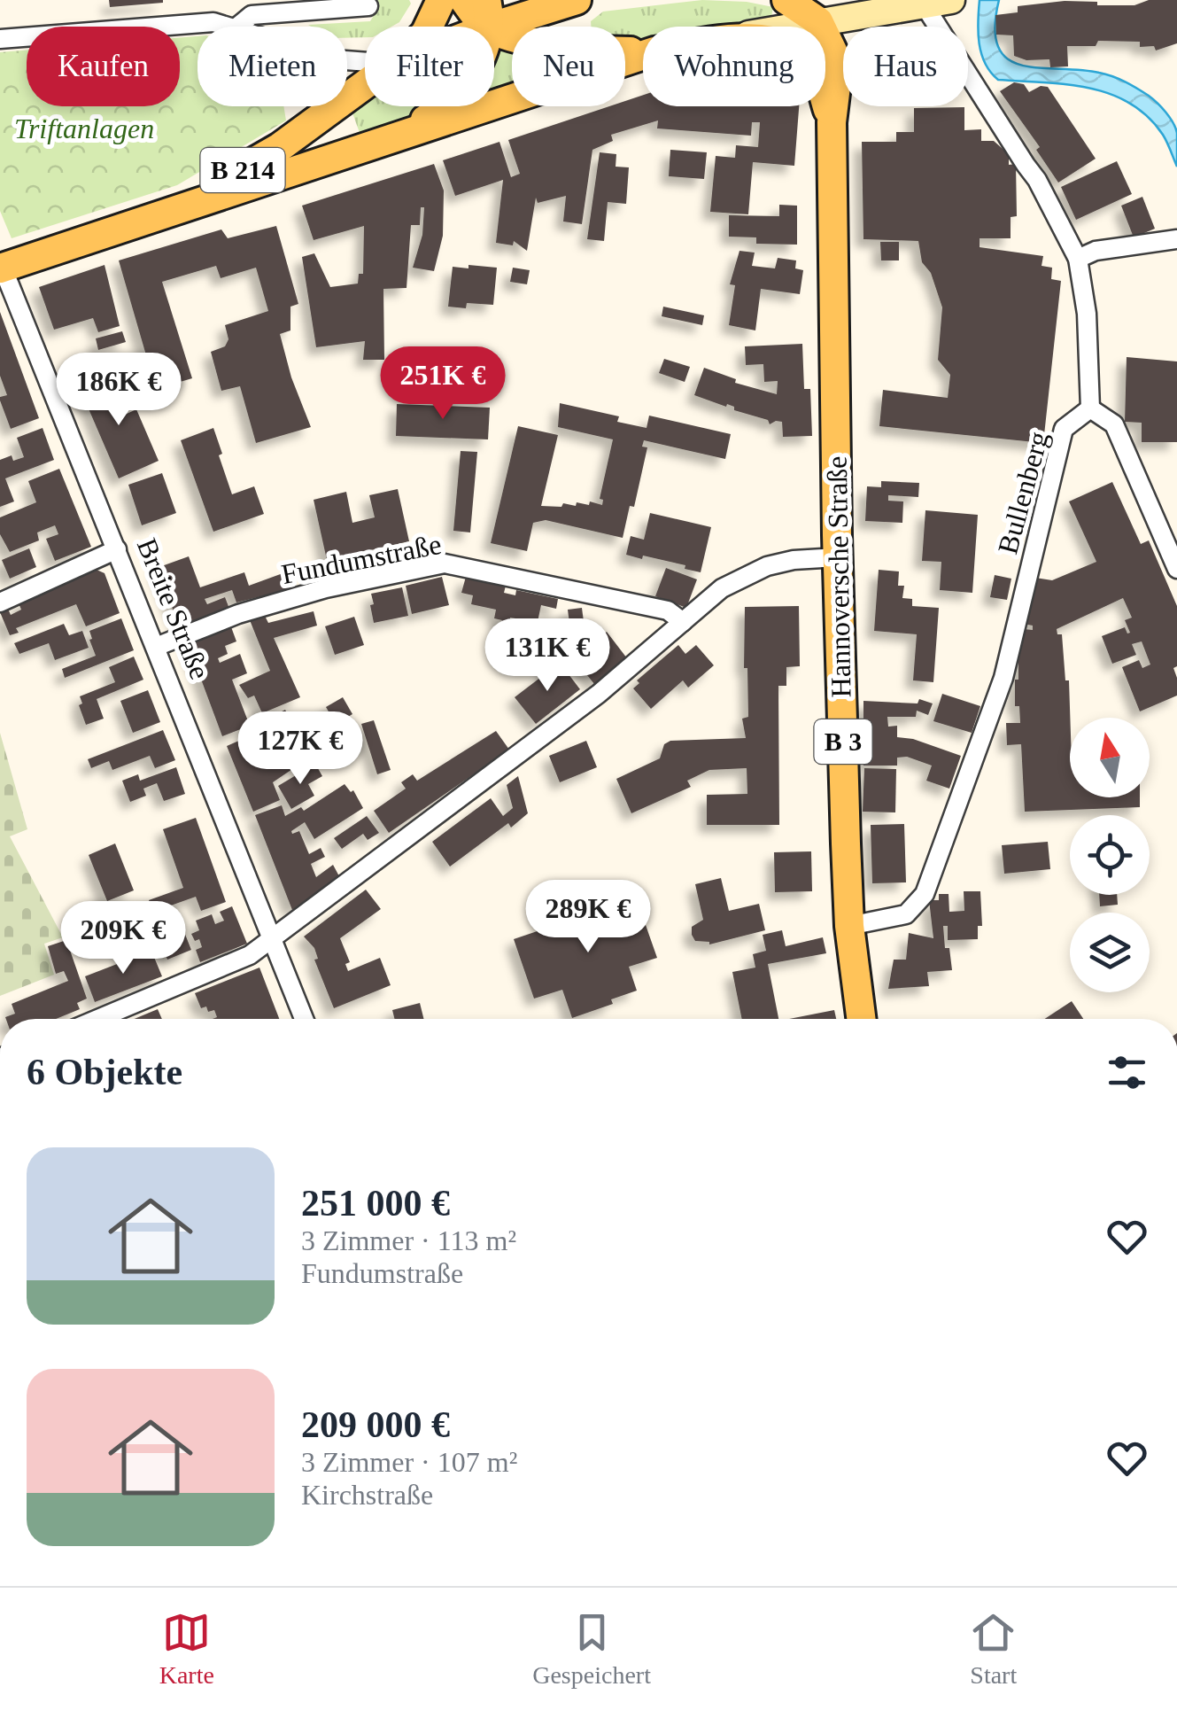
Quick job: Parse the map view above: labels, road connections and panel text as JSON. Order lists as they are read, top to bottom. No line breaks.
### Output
{"streets":{"main road":["B 214","Hannoversche Straße","B 3"],"street":["Bullenberg","Fundumstraße","Breite Straße"]},"crossings":[["B 214","Breite Straße"],["Bullenberg","Hannoversche Straße"],["Fundumstraße","Breite Straße"]],"parks":["Triftanlagen"],"north":"top","page":{"chip":["Kaufen","Mieten","Filter","Neu","Wohnung","Haus"],"price":["251K €","186K €","131K €","127K €","289K €","209K €"],"heading":"6 Objekte","list":[{"name":"251 000 €","note":"3 Zimmer · 113 m² · Fundumstraße"},{"name":"209 000 €","note":"3 Zimmer · 107 m² · Kirchstraße"}],"tabs":["Karte","Gespeichert","Start"]}}
